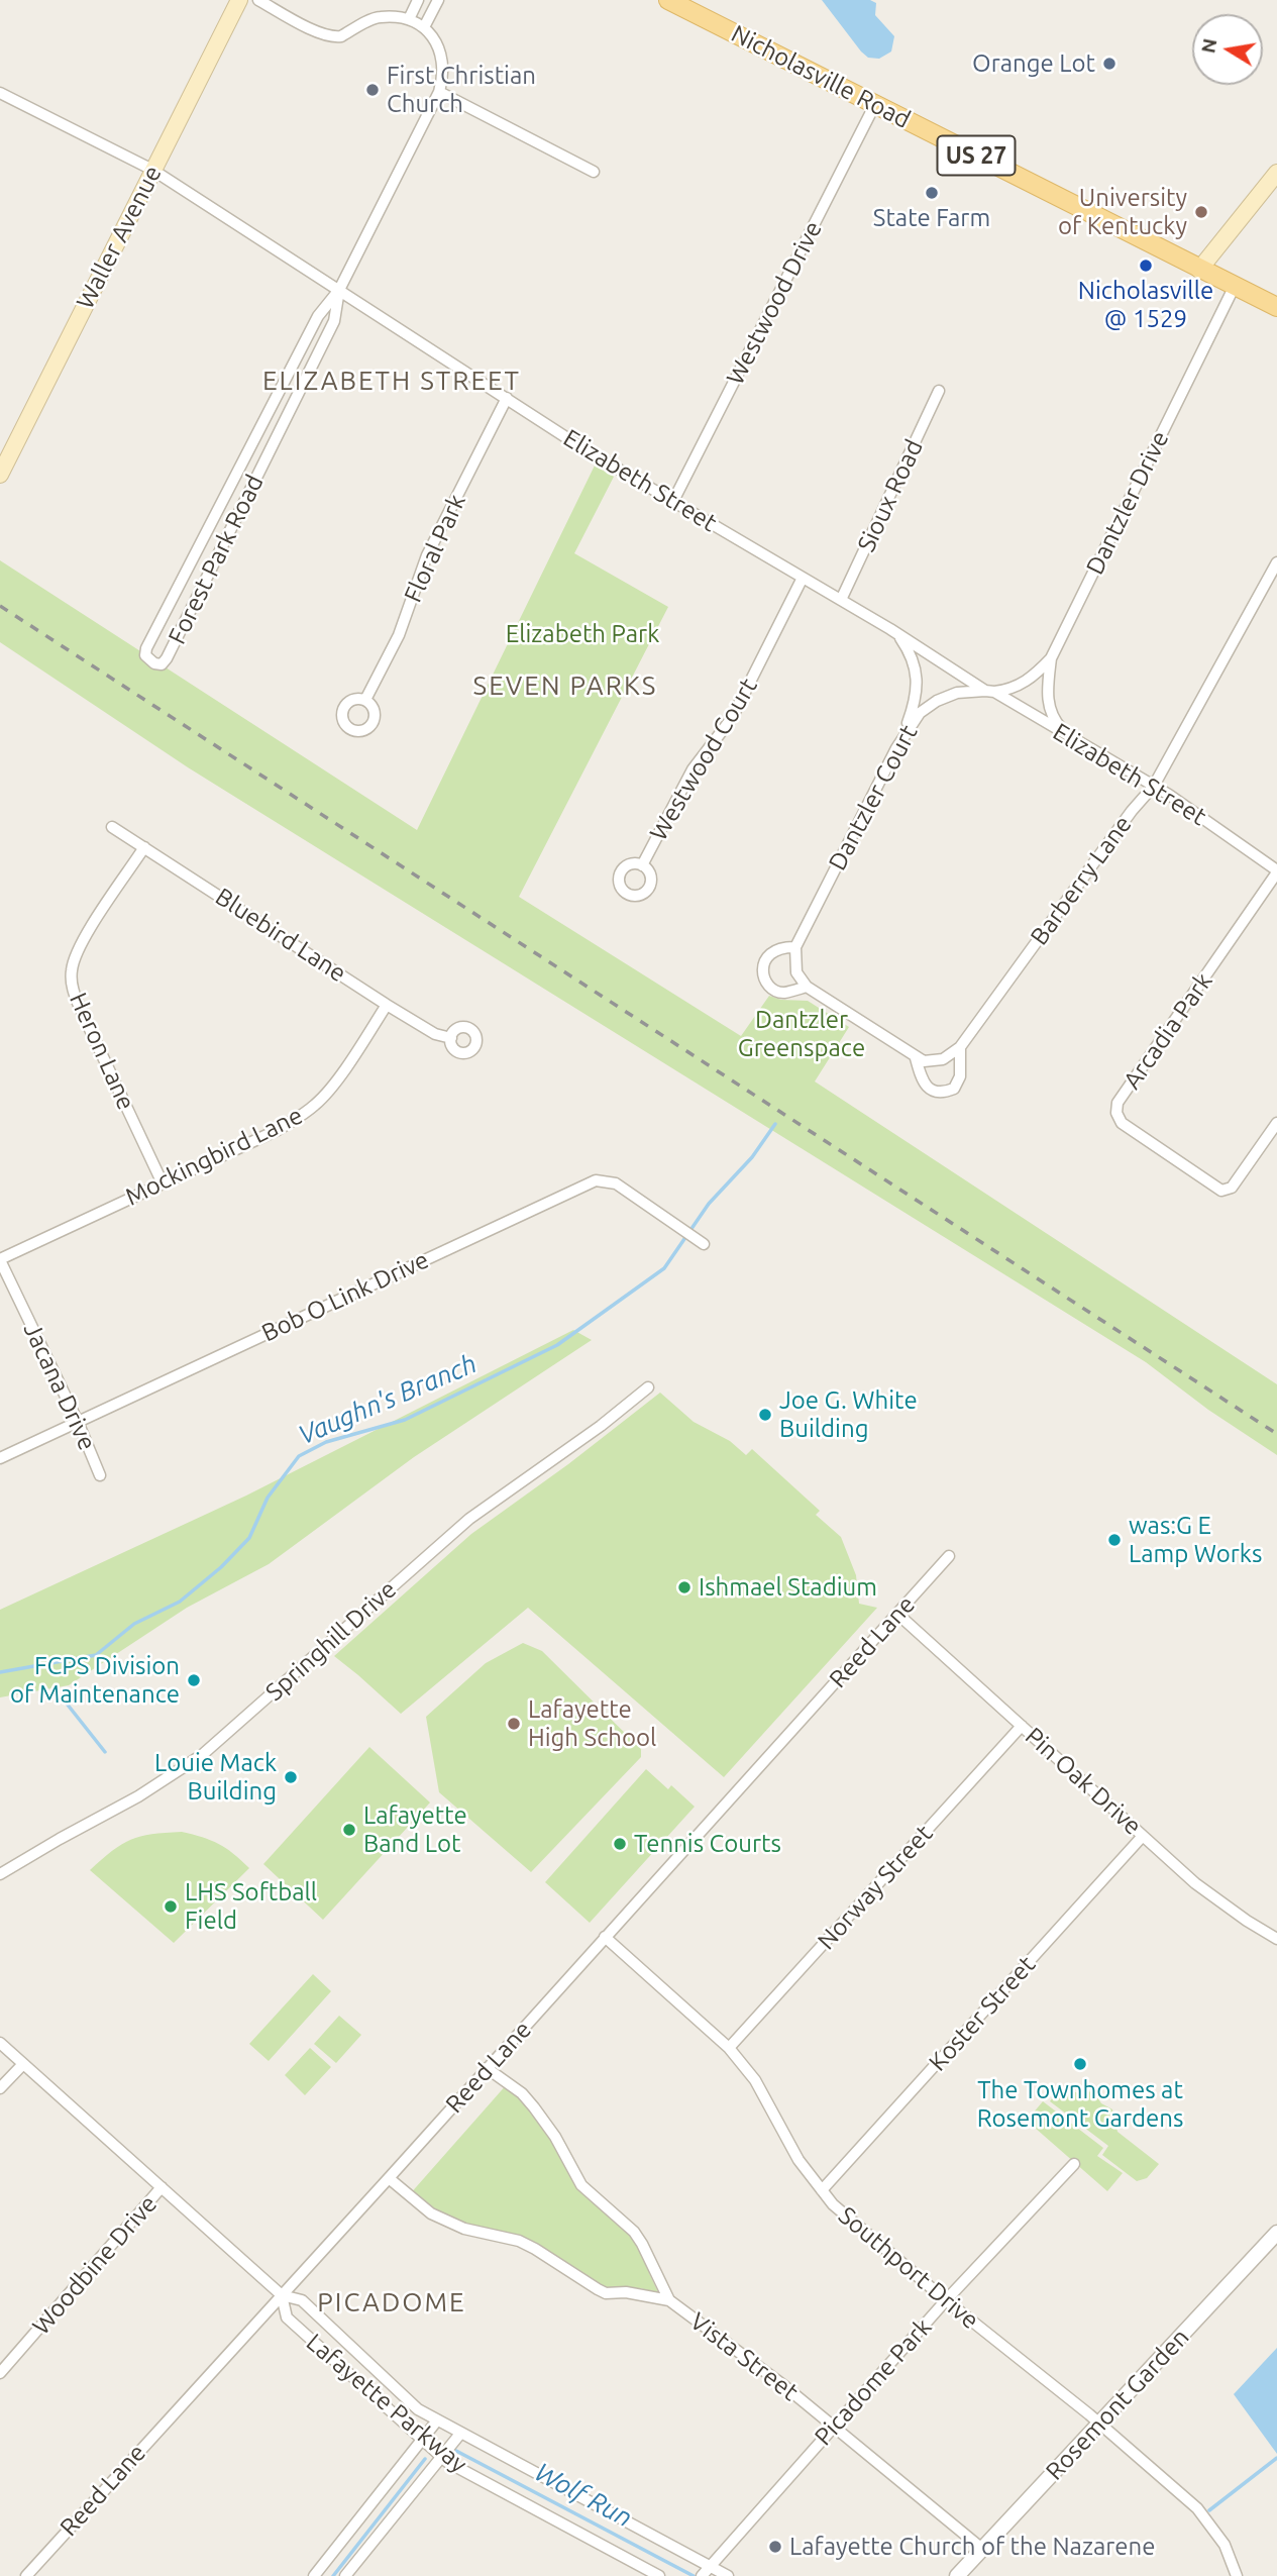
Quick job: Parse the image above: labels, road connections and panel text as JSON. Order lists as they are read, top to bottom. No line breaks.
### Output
{"streets":{"main road":["Nicholasville Road","US 27","Waller Avenue"],"street":["Westwood Drive","Elizabeth Street","Sioux Road","Dantzler Drive","Floral Park","Forest Park Road","Westwood Court","Dantzler Court","Barberry Lane","Bluebird Lane","Arcadia Park","Heron Lane","Mockingbird Lane","Bob O Link Drive","Jacana Drive","Springhill Drive","Reed Lane","Pin Oak Drive","Norway Street","Koster Street","Woodbine Drive","Southport Drive","Vista Street","Picadome Park","Lafayette Parkway","Rosemont Garden"]},"crossings":[["Nicholasville Road","Westwood Drive"],["Nicholasville Road","Dantzler Drive"],["Waller Avenue","Elizabeth Street"],["Westwood Drive","Elizabeth Street"],["Elizabeth Street","Sioux Road"],["Elizabeth Street","Dantzler Drive"],["Elizabeth Street","Floral Park"],["Elizabeth Street","Forest Park Road"],["Elizabeth Street","Westwood Court"],["Elizabeth Street","Dantzler Court"],["Elizabeth Street","Barberry Lane"],["Elizabeth Street","Arcadia Park"],["Dantzler Drive","Dantzler Court"],["Bluebird Lane","Heron Lane"],["Bluebird Lane","Mockingbird Lane"],["Heron Lane","Mockingbird Lane"],["Mockingbird Lane","Jacana Drive"],["Bob O Link Drive","Jacana Drive"],["Reed Lane","Pin Oak Drive"],["Reed Lane","Southport Drive"],["Reed Lane","Lafayette Parkway"],["Pin Oak Drive","Norway Street"],["Pin Oak Drive","Koster Street"],["Norway Street","Southport Drive"],["Koster Street","Southport Drive"],["Woodbine Drive","Lafayette Parkway"],["Southport Drive","Picadome Park"],["Southport Drive","Rosemont Garden"],["Vista Street","Picadome Park"],["Vista Street","Rosemont Garden"],["Picadome Park","Lafayette Parkway"]],"districts":["ELIZABETH STREET","SEVEN PARKS","PICADOME"],"water":["Vaughn's Branch","Wolf Run"],"parks":["Elizabeth Park","Dantzler Greenspace"],"places":["Orange Lot","First Christian Church","State Farm","University of Kentucky","Nicholasville @ 1529","Joe G. White Building","was:G E Lamp Works","Ishmael Stadium","FCPS Division of Maintenance","Lafayette High School","Louie Mack Building","Lafayette Band Lot","Tennis Courts","LHS Softball Field","The Townhomes at Rosemont Gardens","Lafayette Church of the Nazarene"],"north":"left"}
